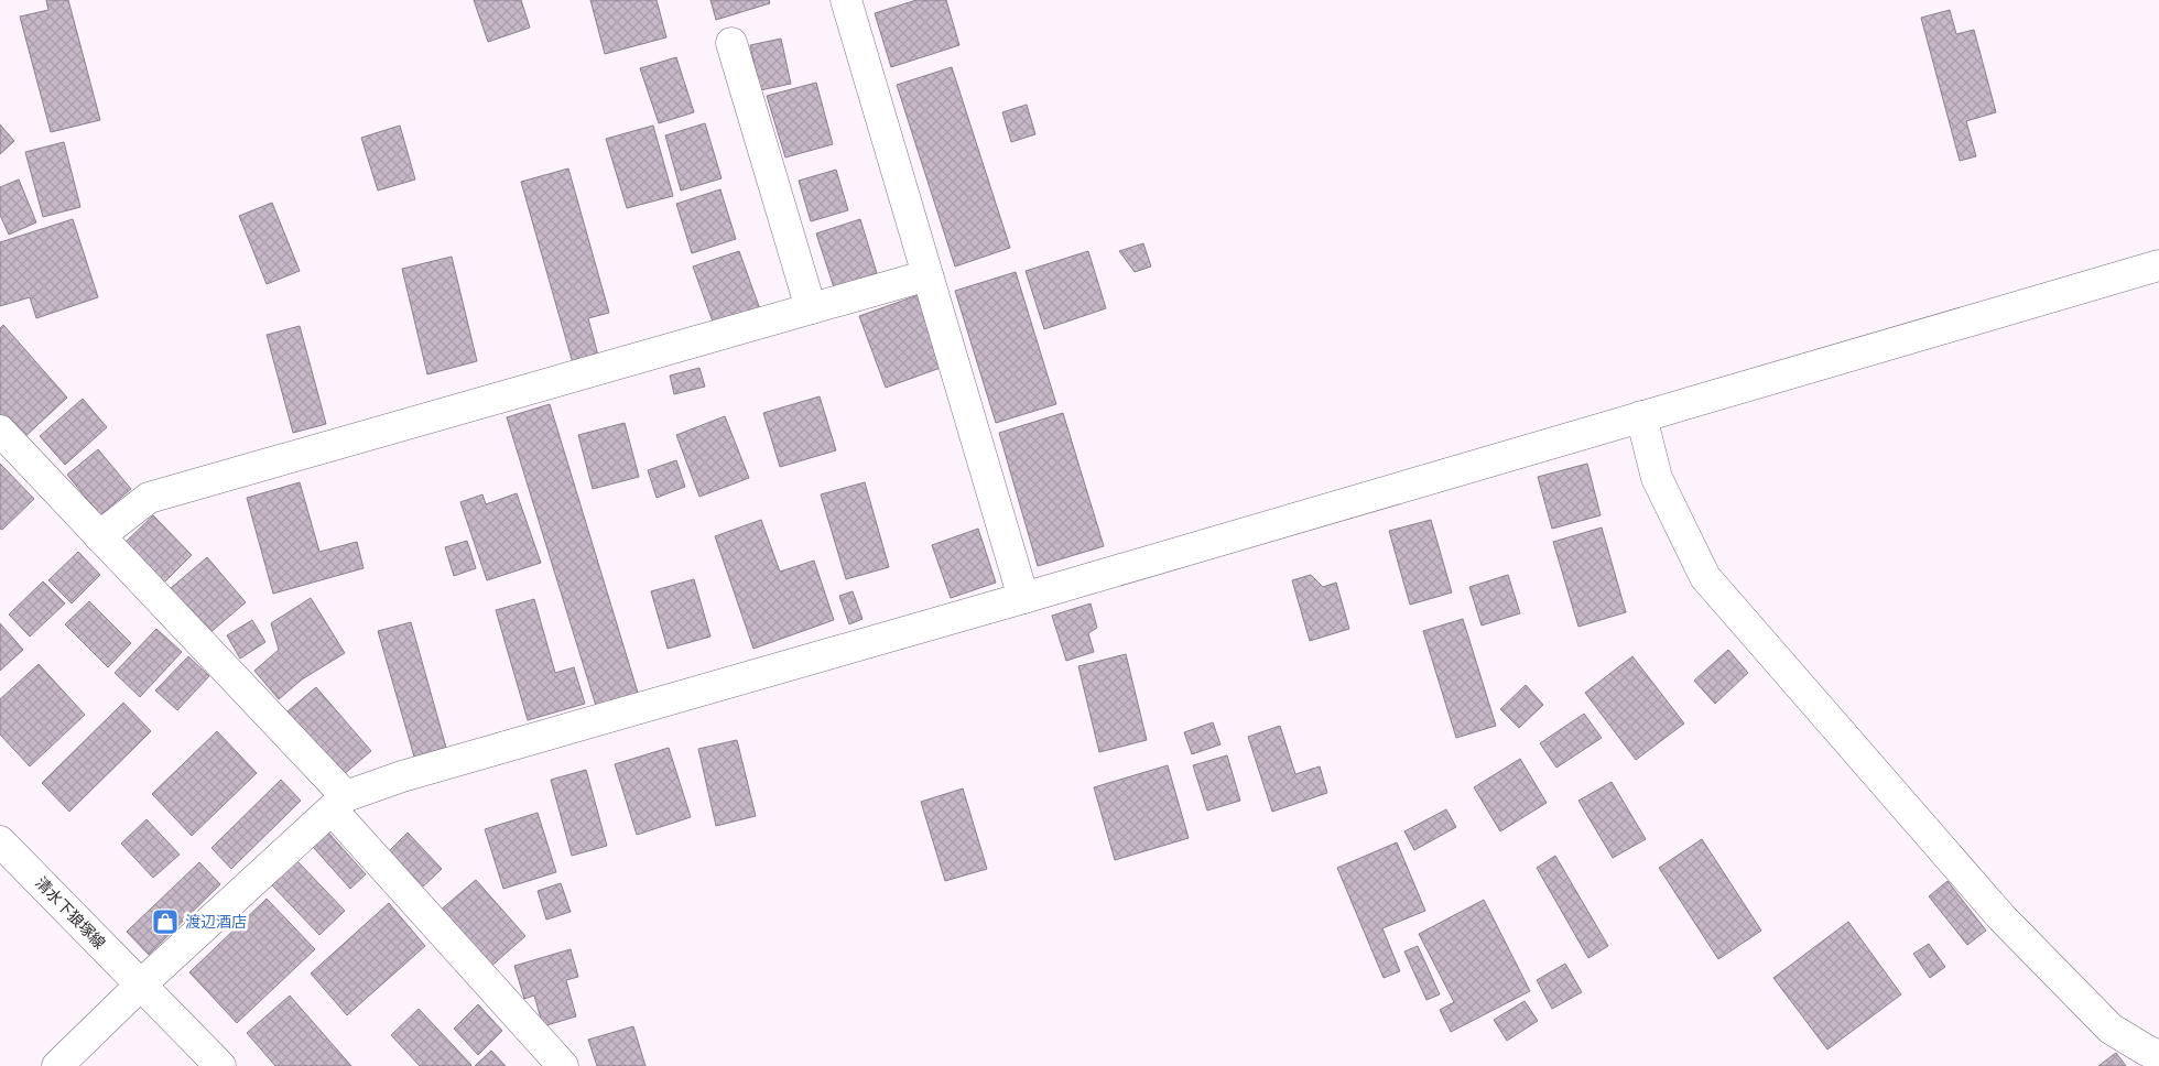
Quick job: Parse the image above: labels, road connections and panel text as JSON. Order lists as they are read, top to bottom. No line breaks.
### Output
{"streets":{"street":["清水下狼塚線"]},"places":{"shop":["渡辺酒店"]}}
